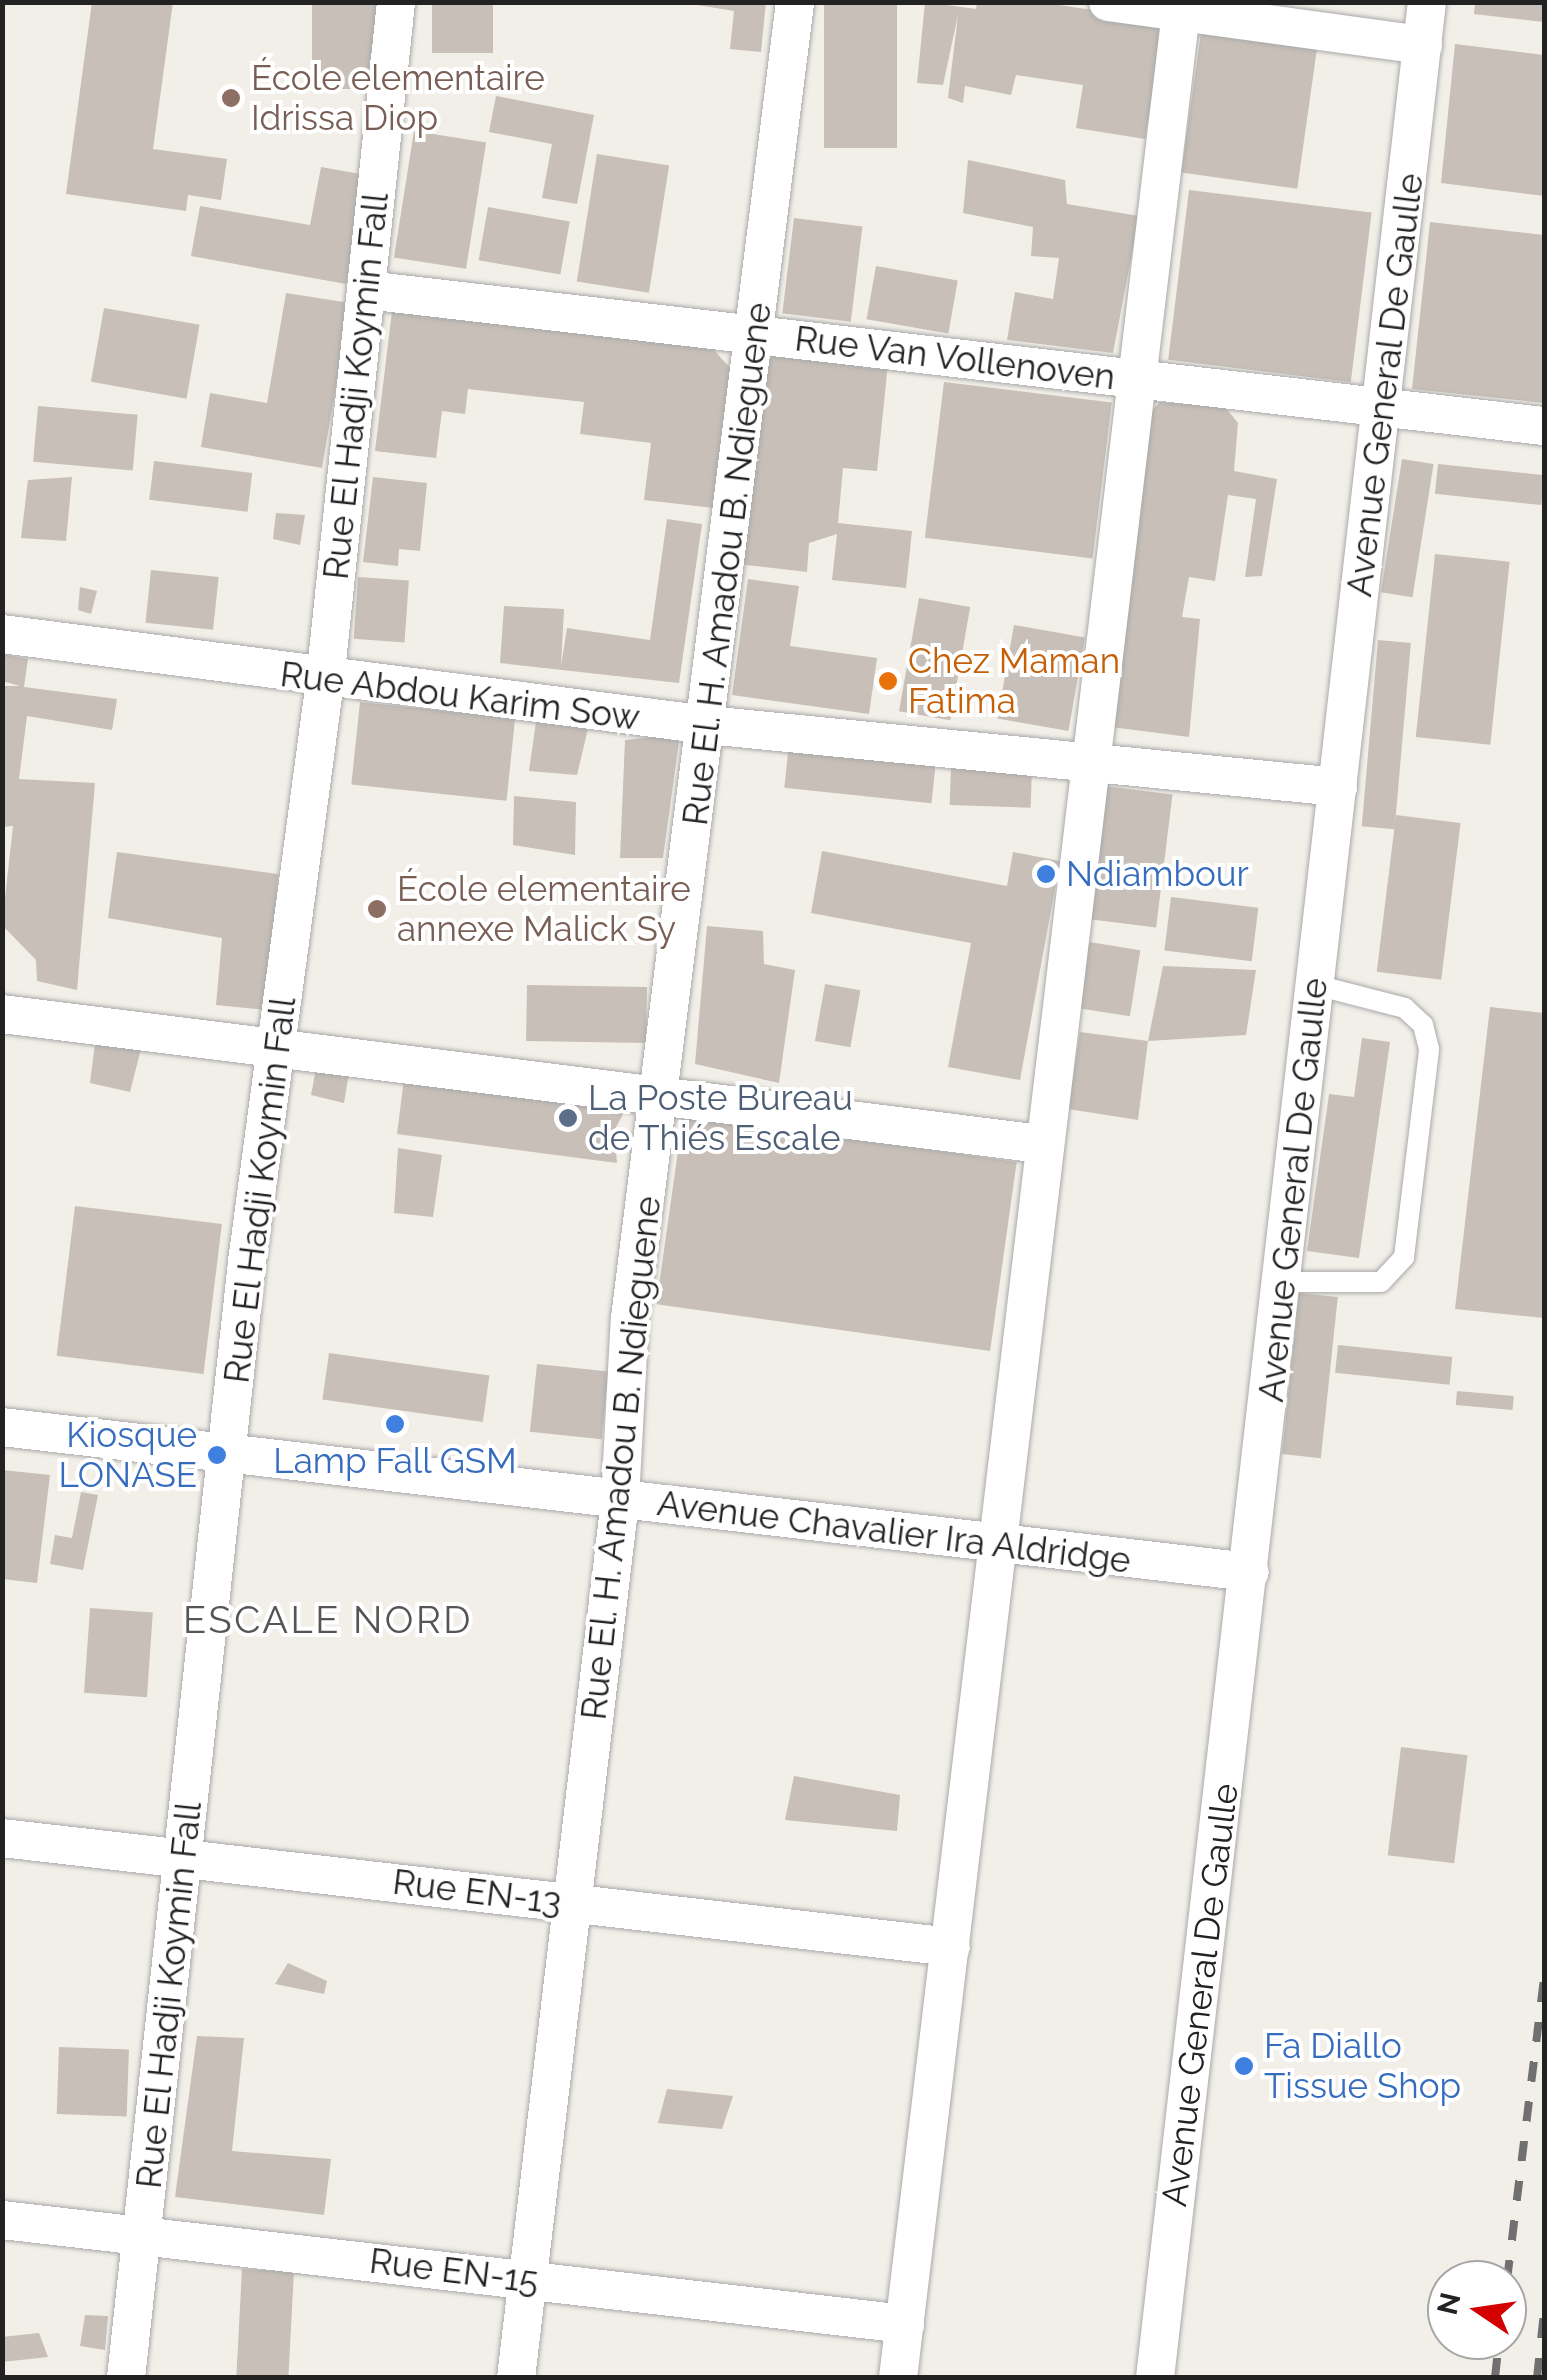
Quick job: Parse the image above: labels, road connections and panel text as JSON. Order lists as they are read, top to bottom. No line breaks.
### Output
{"streets":{"street":["Rue Van Vollenoven","Avenue General De Gaulle","Rue El Hadji Koymin Fall","Rue El. H. Amadou B. Ndieguene","Rue Abdou Karim Sow","Avenue Chavalier Ira Aldridge","Rue EN-13","Rue EN-15"]},"crossings":[["Rue Van Vollenoven","Avenue General De Gaulle"],["Rue Van Vollenoven","Rue El Hadji Koymin Fall"],["Rue Van Vollenoven","Rue El. H. Amadou B. Ndieguene"],["Avenue General De Gaulle","Rue Abdou Karim Sow"],["Avenue General De Gaulle","Avenue Chavalier Ira Aldridge"],["Rue El Hadji Koymin Fall","Rue Abdou Karim Sow"],["Rue El Hadji Koymin Fall","Avenue Chavalier Ira Aldridge"],["Rue El Hadji Koymin Fall","Rue EN-13"],["Rue El Hadji Koymin Fall","Rue EN-15"],["Rue El. H. Amadou B. Ndieguene","Rue Abdou Karim Sow"],["Rue El. H. Amadou B. Ndieguene","Avenue Chavalier Ira Aldridge"],["Rue El. H. Amadou B. Ndieguene","Rue EN-13"],["Rue El. H. Amadou B. Ndieguene","Rue EN-15"]],"districts":["ESCALE NORD"],"places":["École elementaire Idrissa Diop","Chez Maman Fatima","Ndiambour","École elementaire annexe Malick Sy","La Poste Bureau de Thiés Escale","Lamp Fall GSM","Kiosque LONASE","Fa Diallo Tissue Shop"],"north":"left"}
